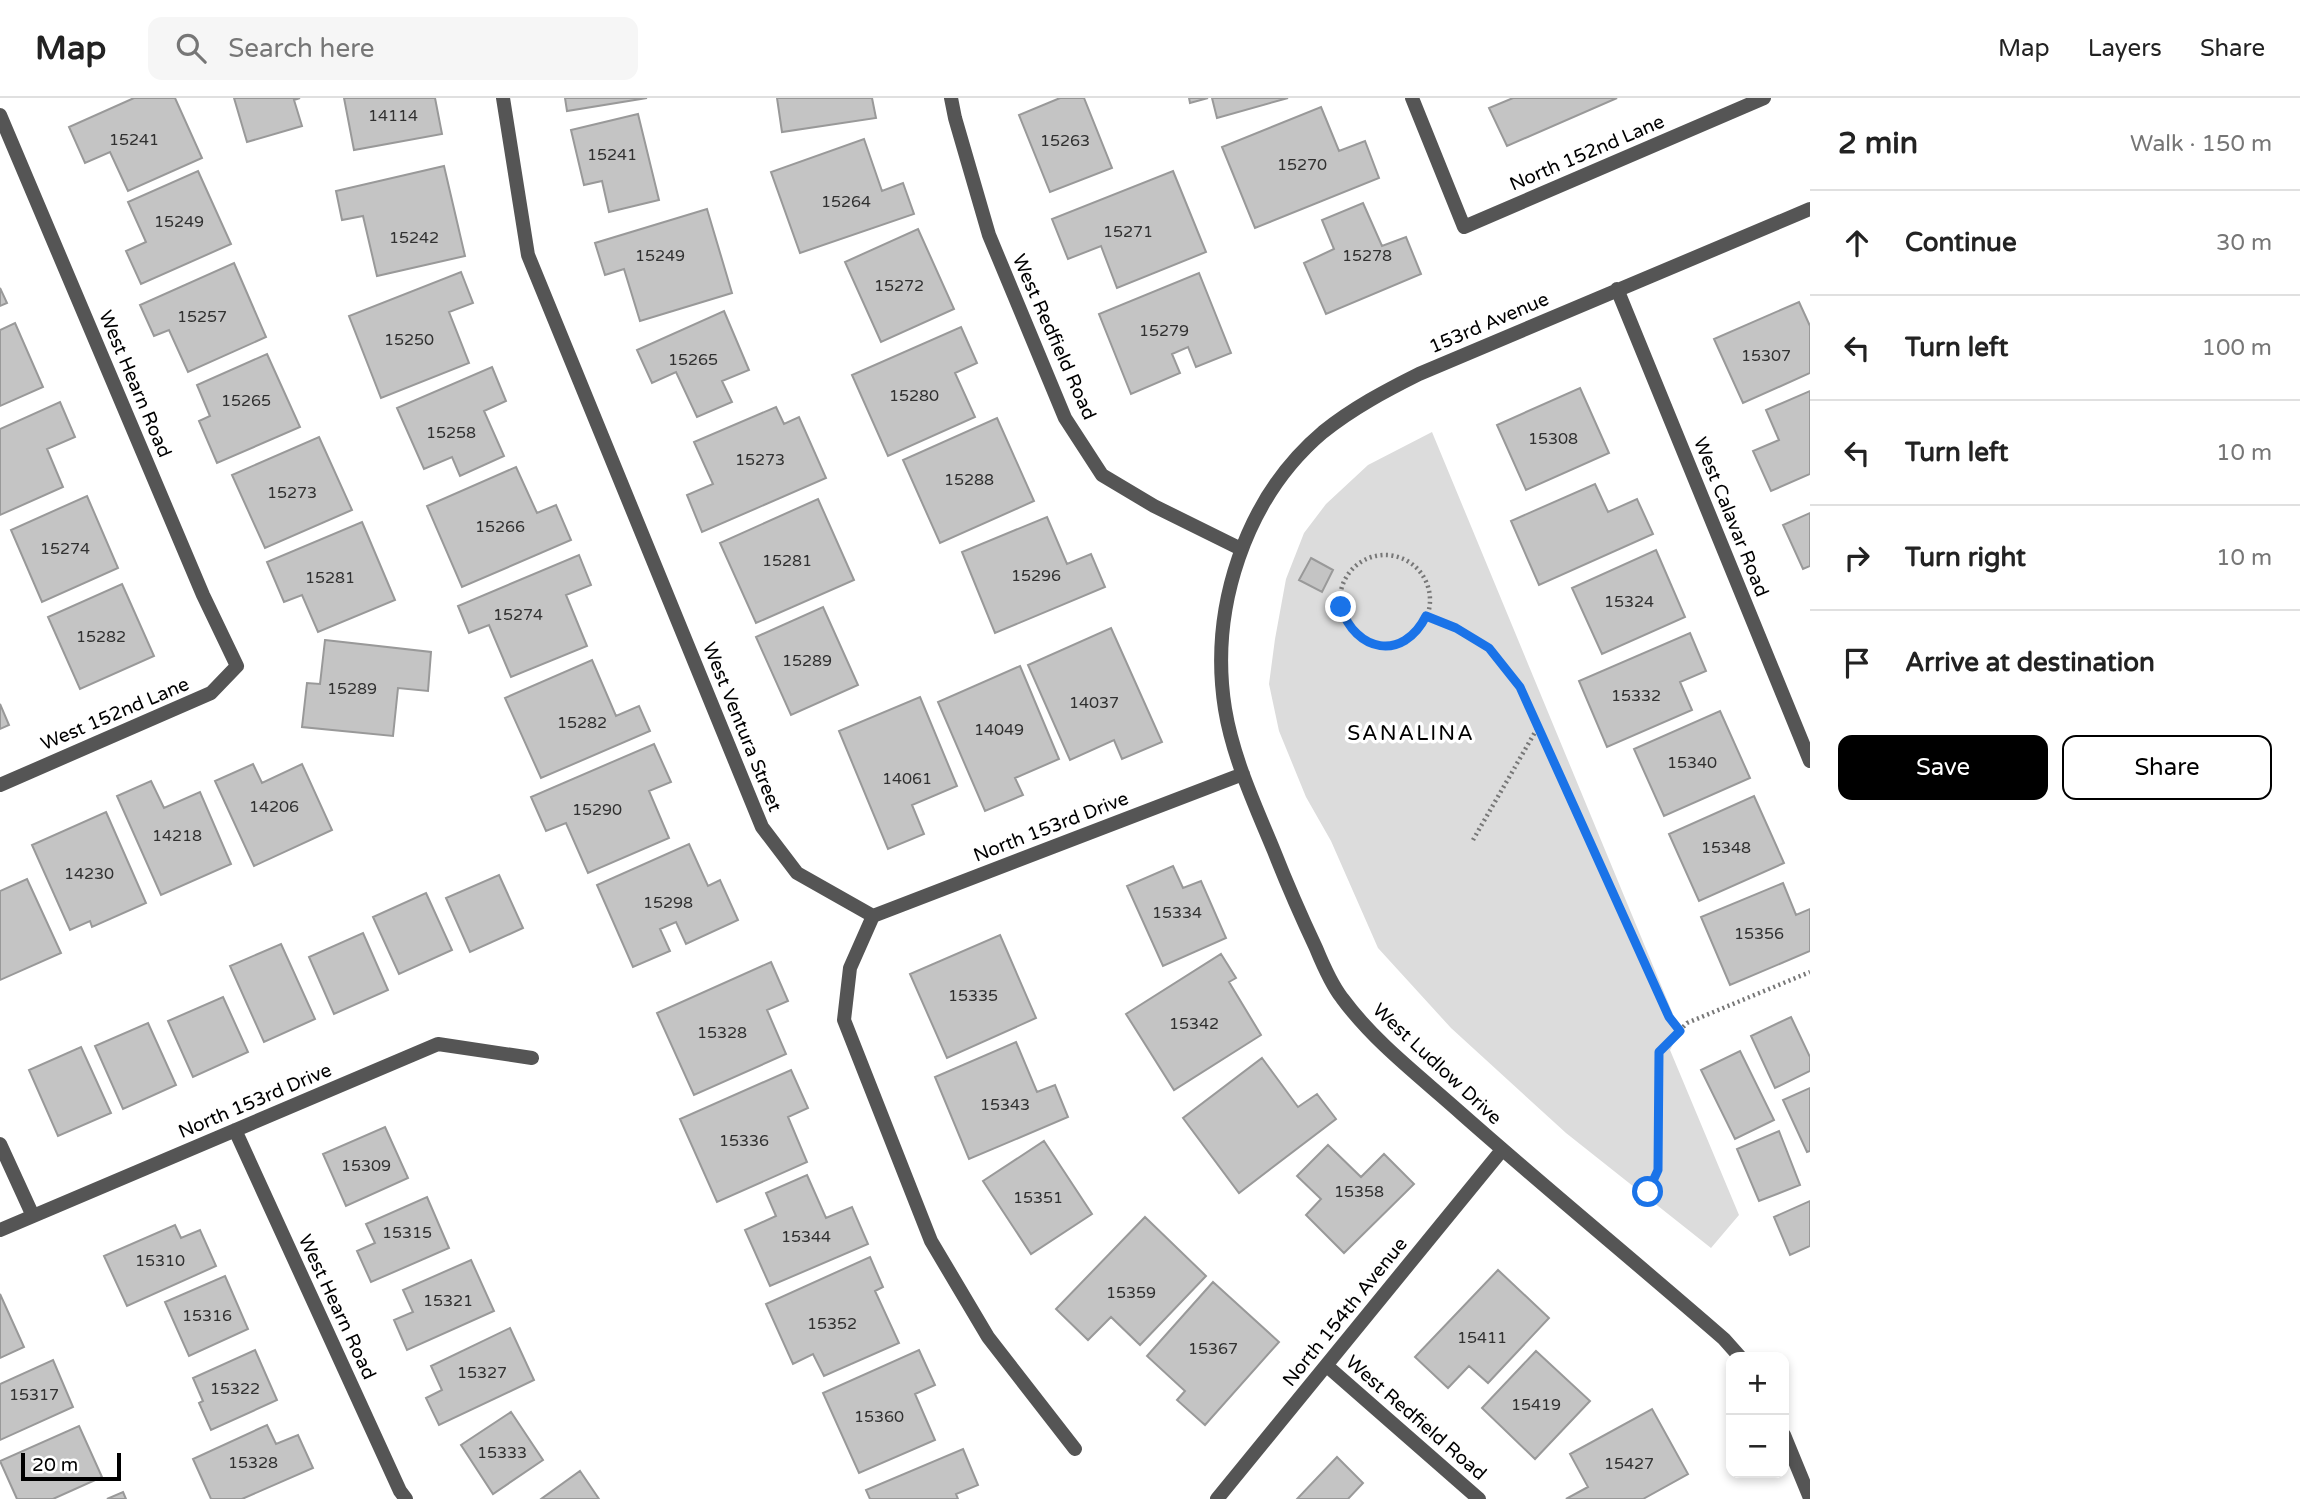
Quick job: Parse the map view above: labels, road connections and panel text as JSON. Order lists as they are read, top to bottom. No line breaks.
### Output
{"streets":{"street":["North 152nd Lane","153rd Avenue","West Redfield Road","West Hearn Road","West Calavar Road","West 152nd Lane","West Ventura Street","North 153rd Drive","West Ludlow Drive","North 154th Avenue"]},"crossings":[["153rd Avenue","West Redfield Road"],["153rd Avenue","West Calavar Road"],["153rd Avenue","West Ludlow Drive"],["West Redfield Road","West Ludlow Drive"],["West Redfield Road","North 154th Avenue"],["West Hearn Road","West 152nd Lane"],["West Hearn Road","North 153rd Drive"],["West Ventura Street","North 153rd Drive"],["North 153rd Drive","West Ludlow Drive"],["West Ludlow Drive","North 154th Avenue"]],"districts":["SANALINA"],"house_numbers":["14114","15241","15263","15241","15270","15264","15249","15271","15242","15249","15278","15272","15257","15279","15250","15307","15265","15280","15265","15258","15308","15273","15288","15273","15266","15274","15281","15296","15281","15324","15274","15282","15289","15289","15332","14037","15282","14049","15340","14061","14206","15290","14218","15348","14230","15298","15334","15356","15335","15342","15328","15343","15336","15309","15358","15351","15315","15344","15310","15359","15321","15316","15352","15411","15367","15327","15322","15317","15419","15360","15333","15328","15427"],"scale_bar":"20 m","page":{"header":"Map","search":"Search here","nav":["Map","Layers","Share"],"heading":["2 min","Walk · 150 m"],"list":[["Continue","30 m"],["Turn left","100 m"],["Turn left","10 m"],["Turn right","10 m"],"Arrive at destination"],"buttons":["Save","Share"],"map_buttons":["+","−"],"scale":"20 m"}}
